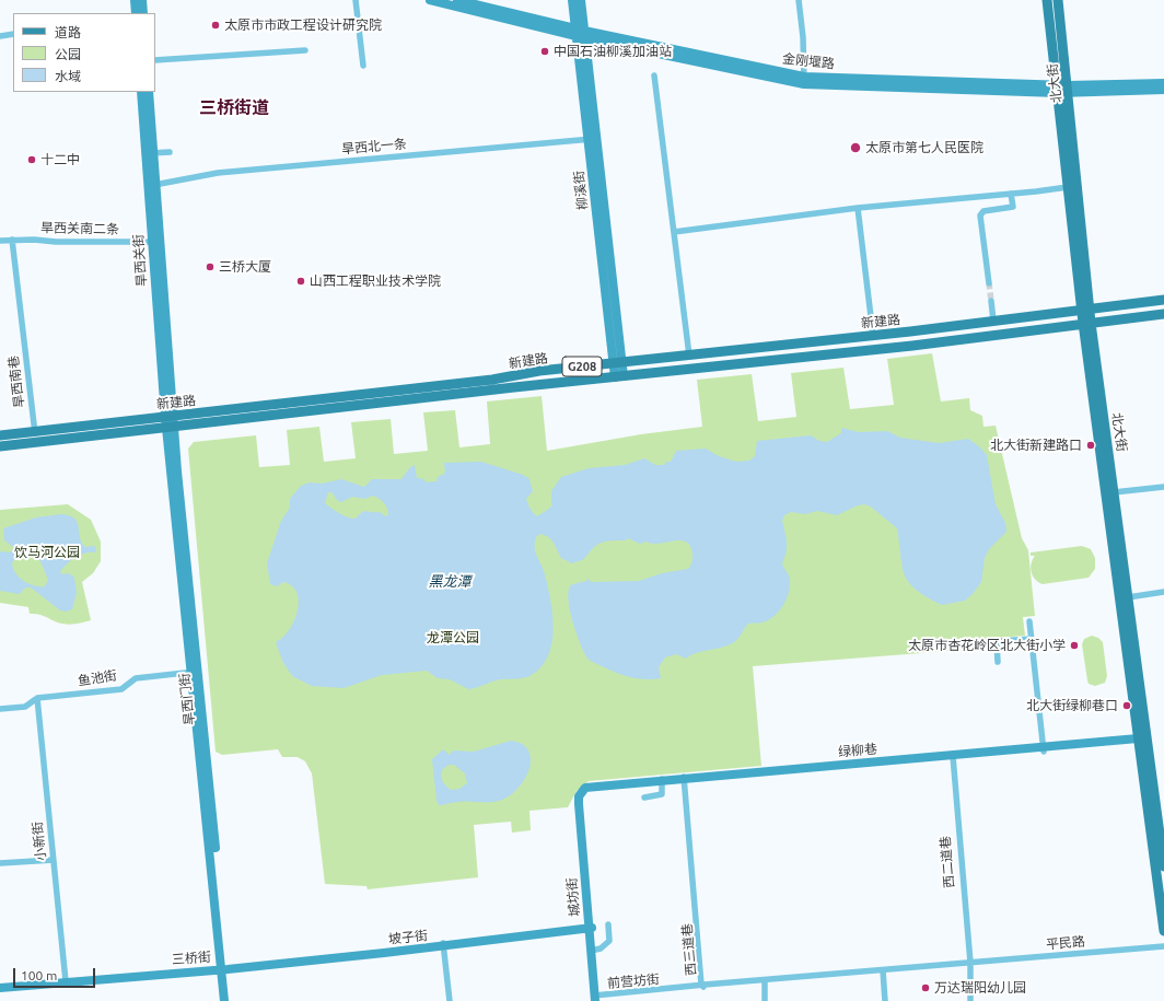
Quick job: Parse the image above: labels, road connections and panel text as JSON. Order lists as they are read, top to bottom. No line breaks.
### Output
{"streets":{"main road":["金刚堰路","北大街","柳溪街","旱西关街","新建路","G208","旱西门街","绿柳巷","城坊街","坡子街","三桥街"],"street":["旱西北一条","旱西关南二条","旱西南巷","鱼池街","小新街","西二道巷","平民路","西三道巷","前营坊街"]},"crossings":[["金刚堰路","北大街"],["金刚堰路","柳溪街"],["北大街","新建路"],["旱西北一条","柳溪街"],["旱西北一条","旱西关街"],["柳溪街","新建路"],["旱西关南二条","旱西关街"],["旱西关南二条","旱西南巷"],["旱西关街","新建路"],["旱西关街","旱西门街"],["新建路","旱西南巷"],["新建路","旱西门街"],["鱼池街","旱西门街"],["鱼池街","小新街"],["旱西门街","坡子街"],["旱西门街","三桥街"],["绿柳巷","西二道巷"],["绿柳巷","城坊街"],["绿柳巷","西三道巷"],["小新街","三桥街"],["西二道巷","平民路"],["西二道巷","前营坊街"],["城坊街","坡子街"],["城坊街","前营坊街"],["坡子街","三桥街"],["平民路","前营坊街"],["西三道巷","前营坊街"]],"districts":["三桥街道"],"water":["黑龙潭"],"parks":["饮马河公园","龙潭公园"],"places":["太原市市政工程设计研究院","中国石油柳溪加油站","太原市第七人民医院","十二中","三桥大厦","山西工程职业技术学院","北大街新建路口","太原市杏花岭区北大街小学","北大街绿柳巷口","万达瑞阳幼儿园"],"legend":["道路","公园","水域"],"scale_bar":"100 m"}
